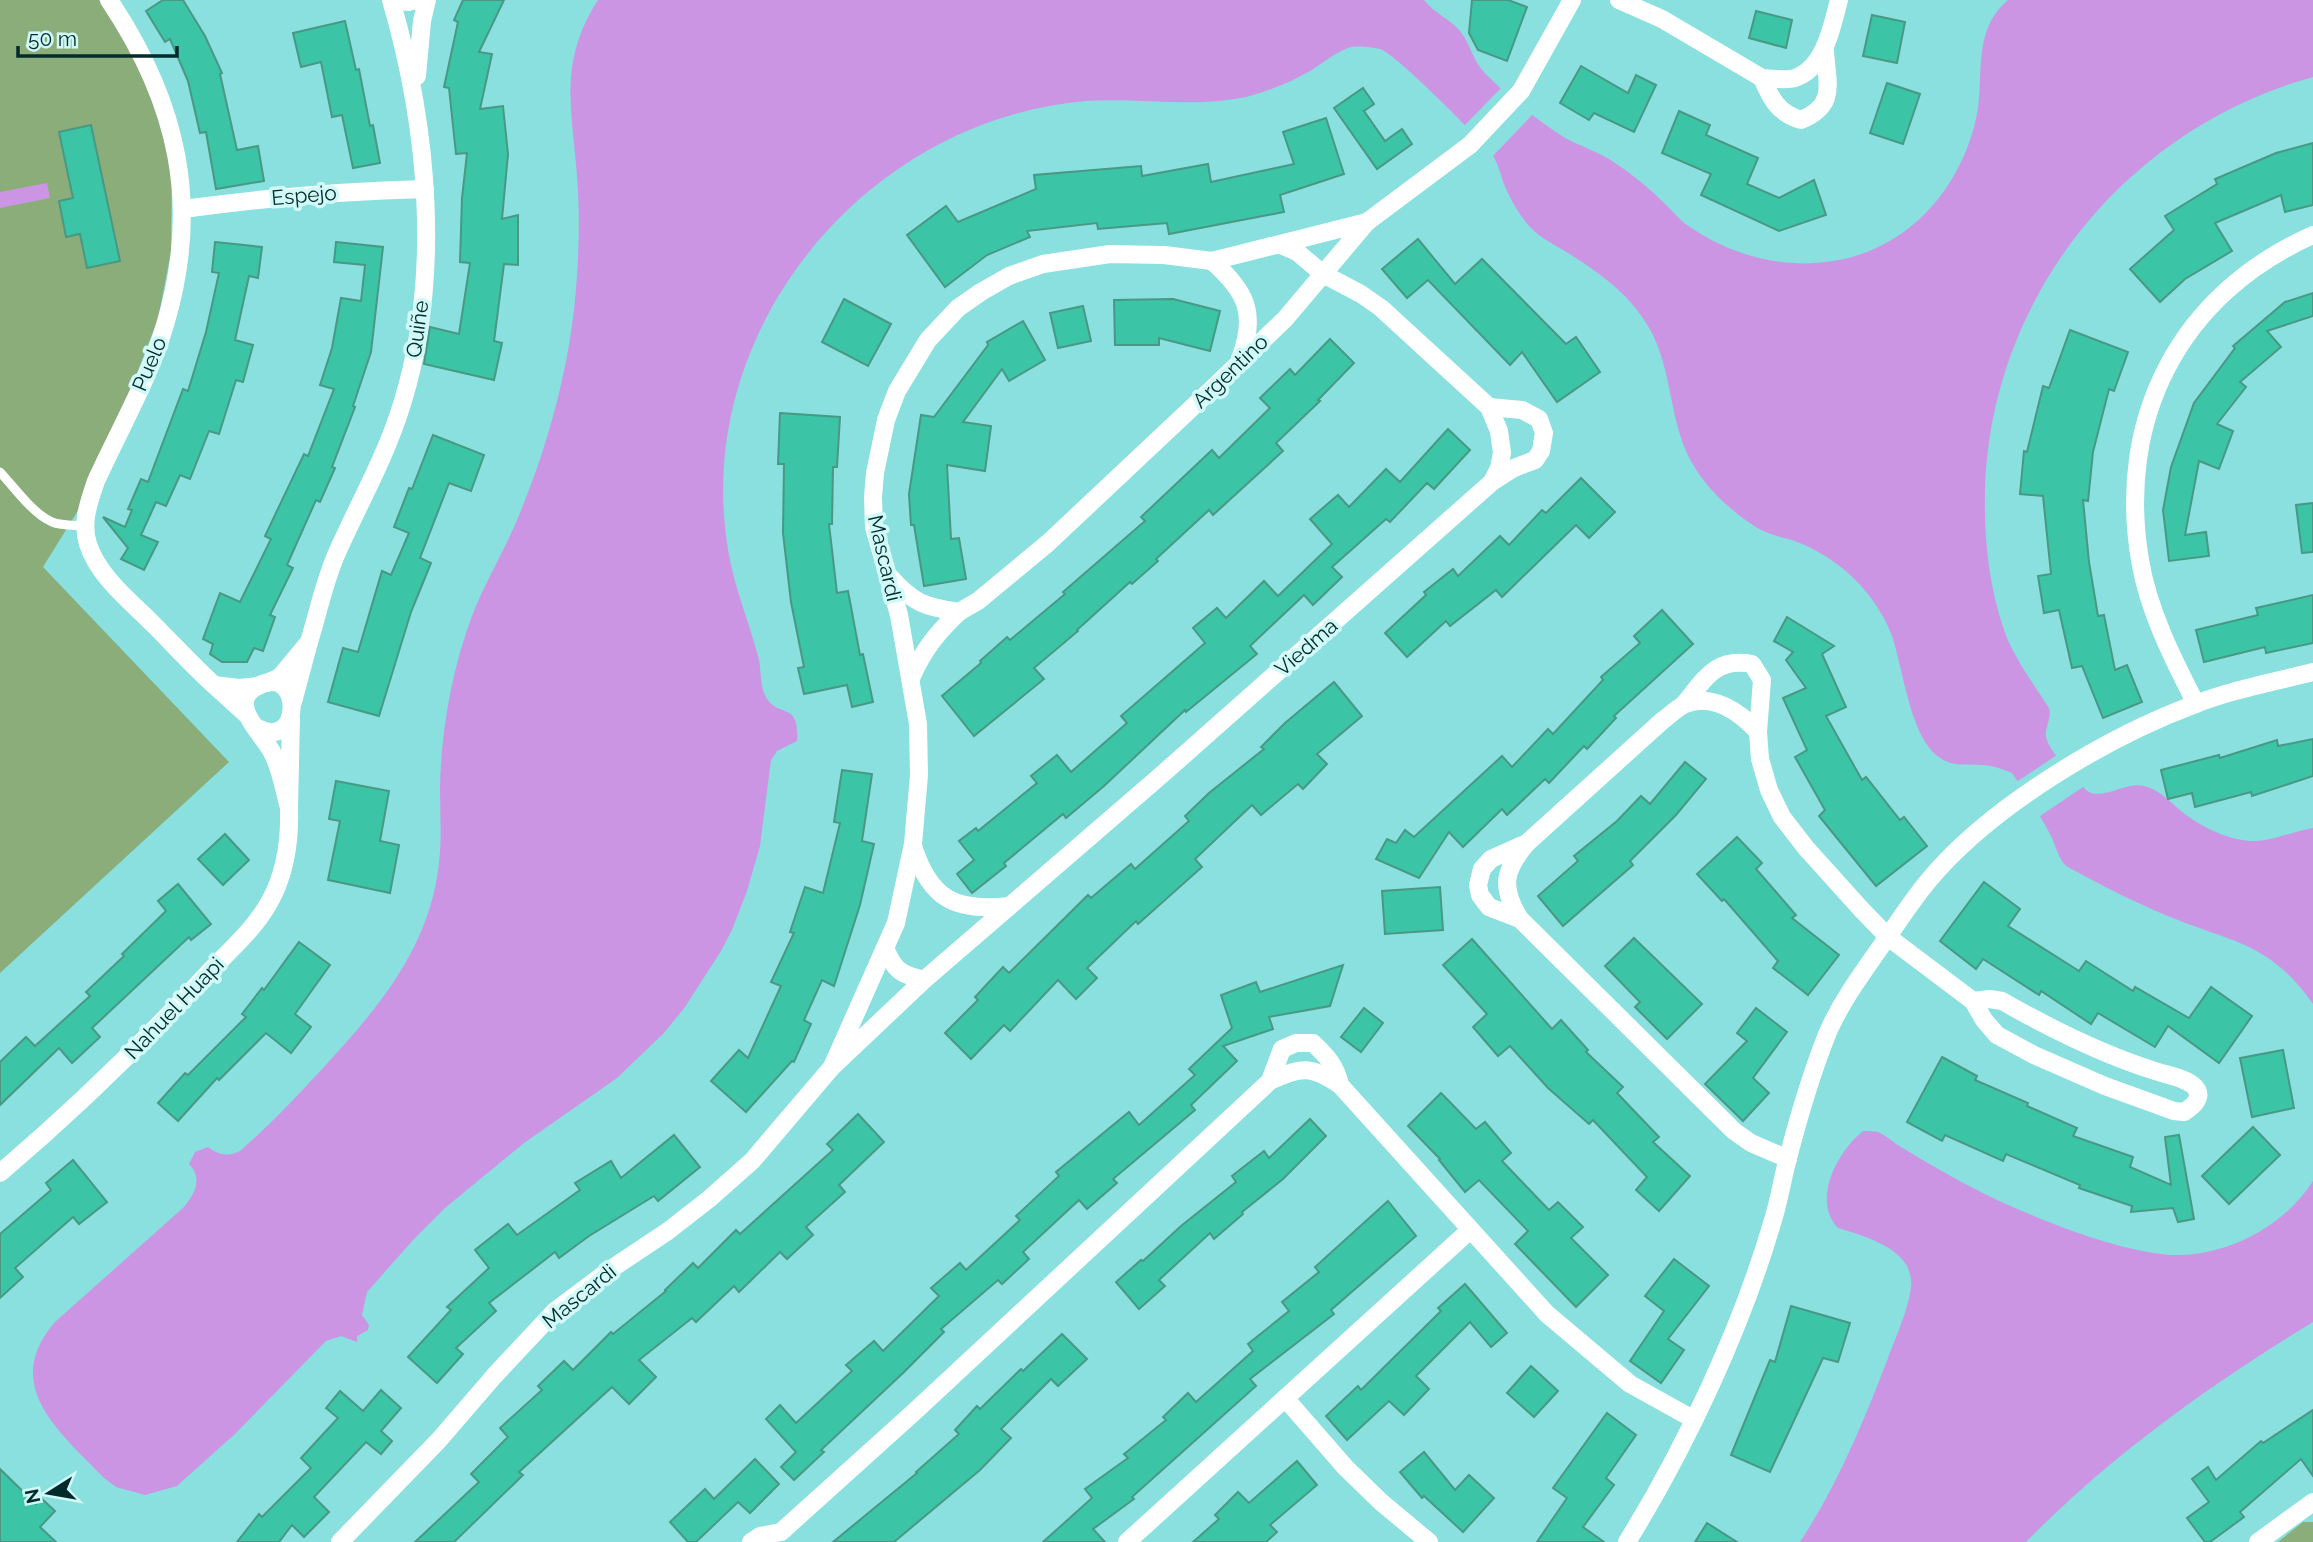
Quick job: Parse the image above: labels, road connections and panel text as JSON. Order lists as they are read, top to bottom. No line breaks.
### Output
{"streets":{"street":["Espejo","Quiñe","Puelo","Argentino","Mascardi","Viedma","Nahuel Huapi"]},"crossings":[["Espejo","Quiñe"],["Espejo","Puelo"],["Quiñe","Puelo"],["Quiñe","Nahuel Huapi"],["Puelo","Nahuel Huapi"],["Argentino","Mascardi"],["Mascardi","Viedma"]],"scale_bar":"50 m","north":"left"}
